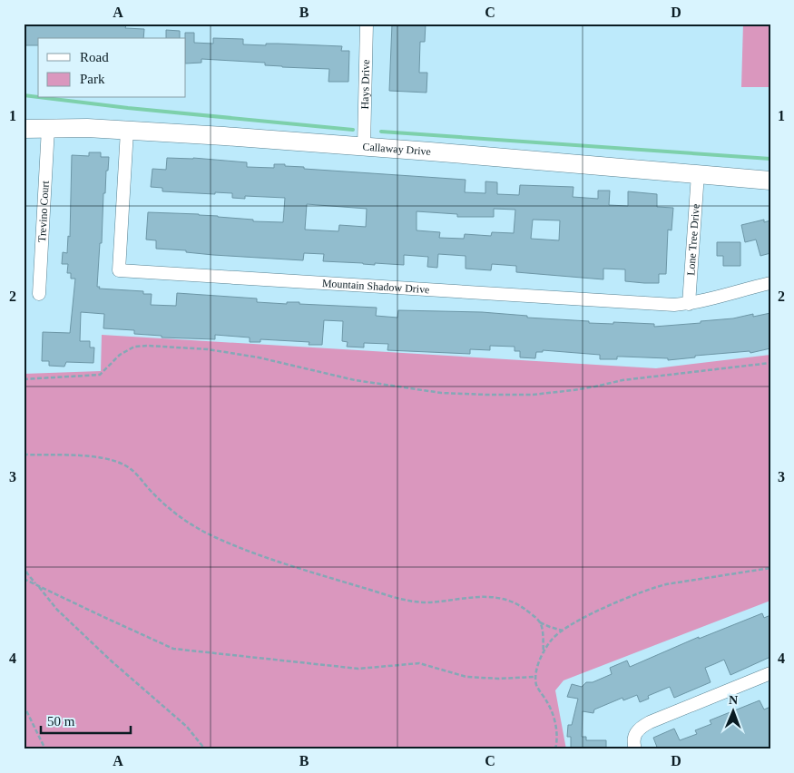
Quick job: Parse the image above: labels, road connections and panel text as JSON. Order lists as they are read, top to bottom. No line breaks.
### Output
{"streets":{"street":["Hays Drive","Callaway Drive","Trevino Court","Lone Tree Drive","Mountain Shadow Drive"]},"crossings":[["Hays Drive","Callaway Drive"],["Callaway Drive","Trevino Court"],["Callaway Drive","Lone Tree Drive"],["Callaway Drive","Mountain Shadow Drive"],["Lone Tree Drive","Mountain Shadow Drive"]],"legend":["Road","Park"],"scale_bar":"50 m","north":"top","grid":{"columns":["A","B","C","D"],"rows":["1","2","3","4"]}}
